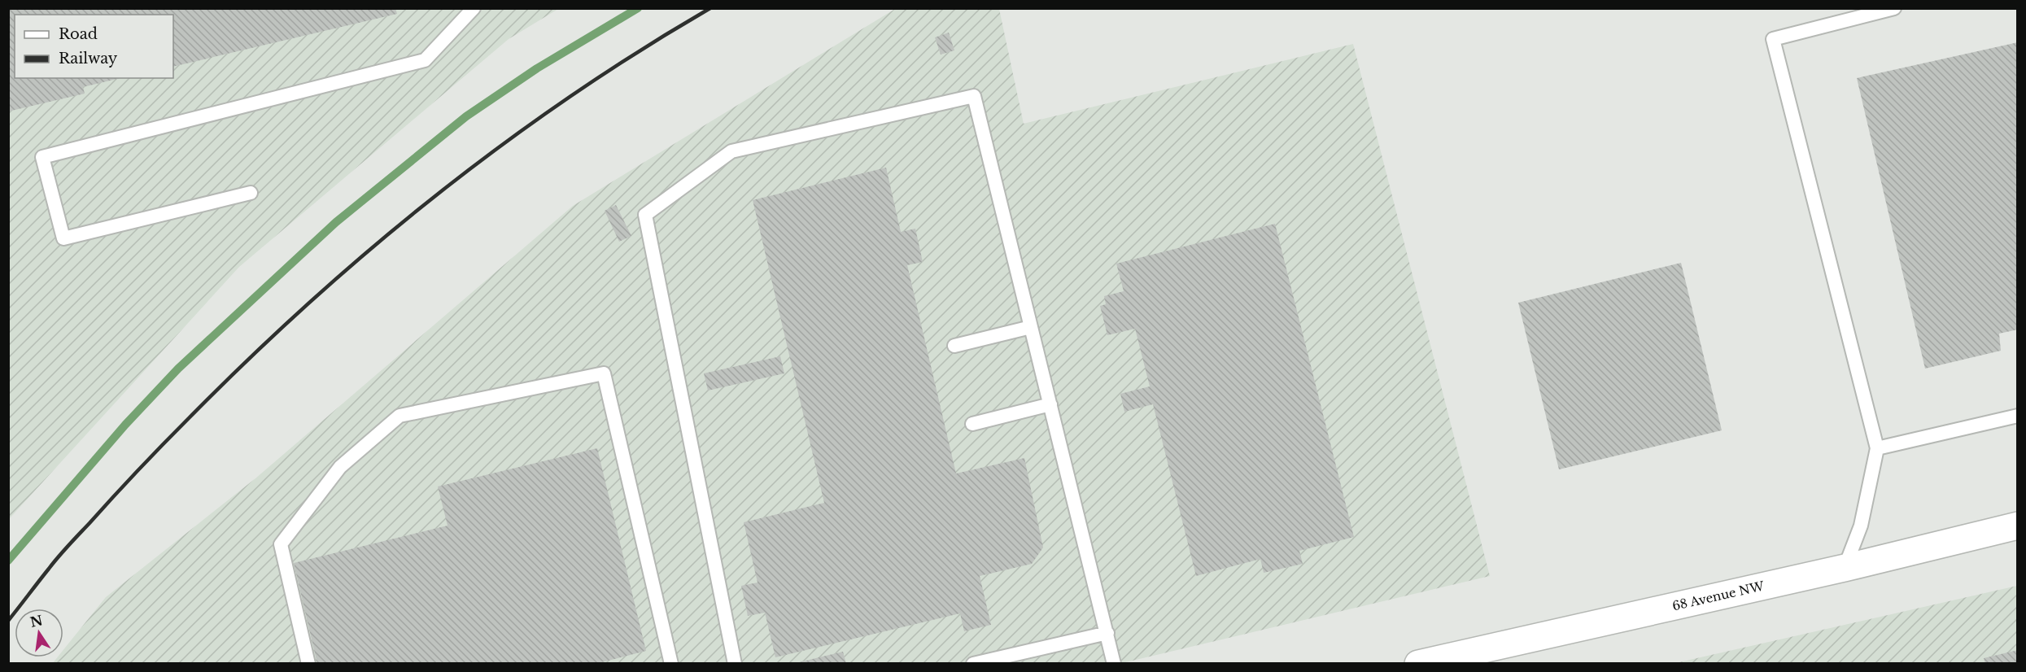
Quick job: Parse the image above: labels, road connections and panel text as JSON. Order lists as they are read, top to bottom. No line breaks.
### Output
{"streets":{"street":["68 Avenue NW"]},"legend":["Road","Railway"],"north":"top"}
